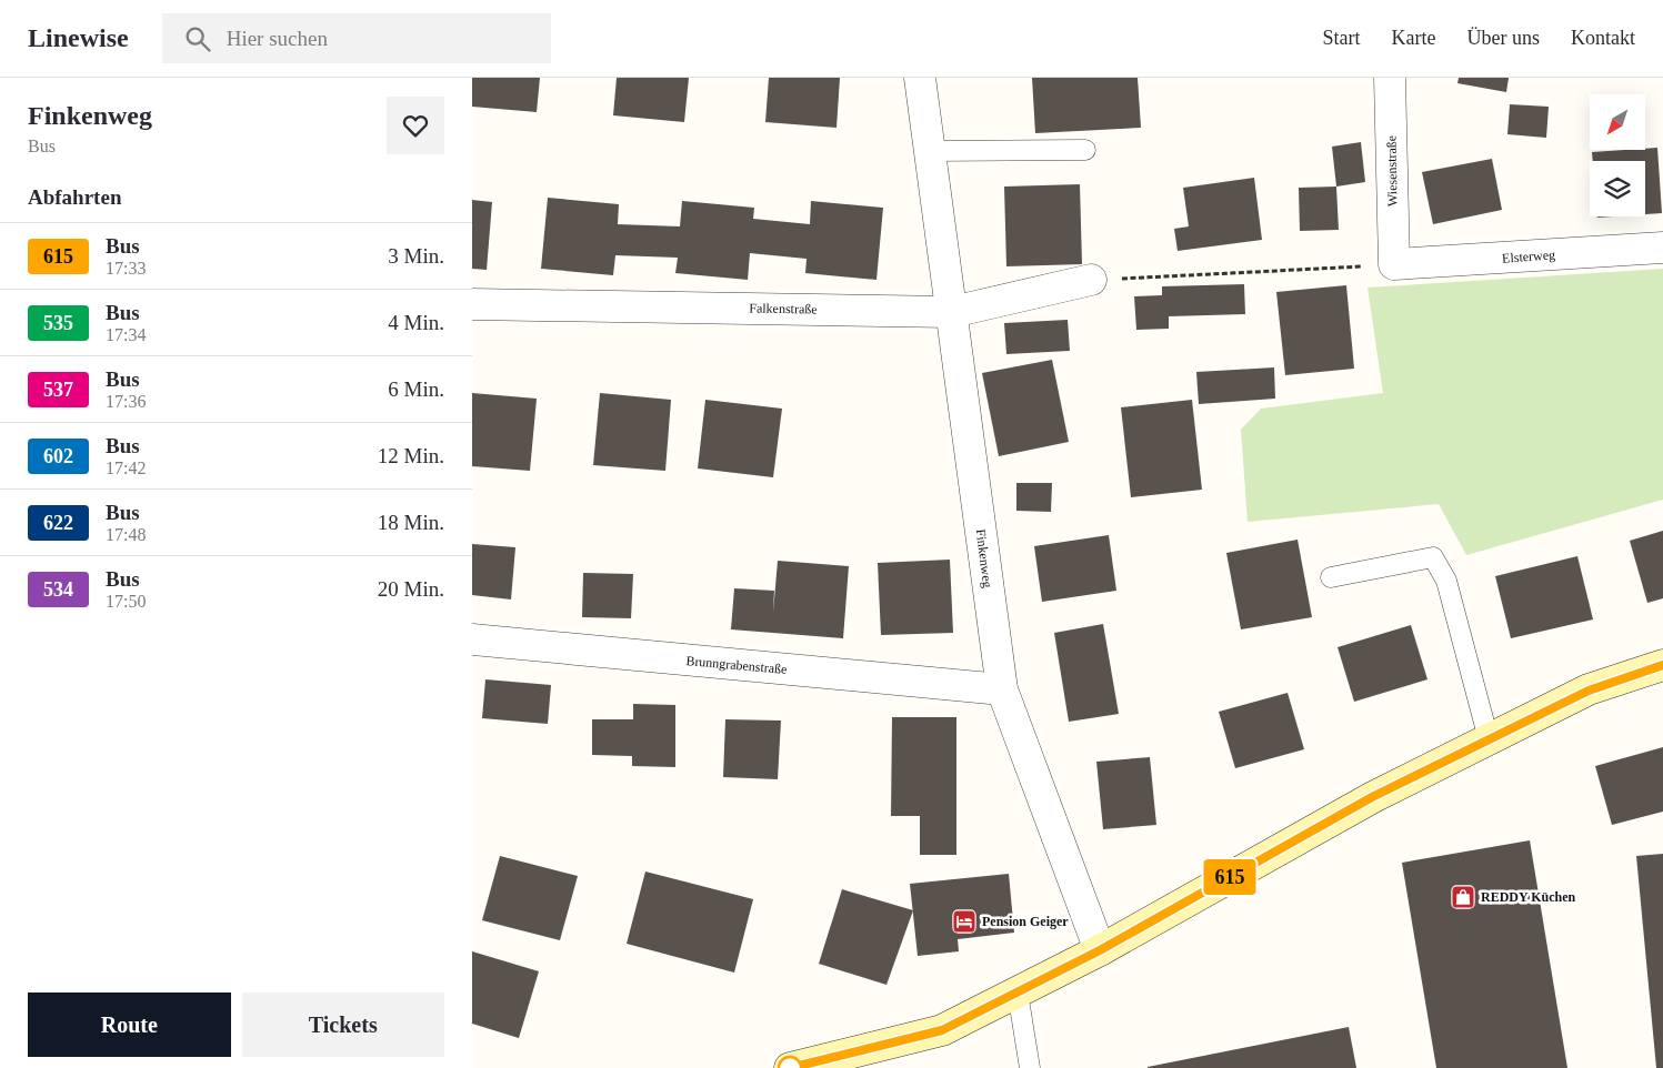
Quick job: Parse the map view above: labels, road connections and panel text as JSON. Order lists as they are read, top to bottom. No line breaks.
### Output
{"streets":{"street":["Wiesenstraße","Elsterweg","Falkenstraße","Finkenweg","Brunngrabenstraße"]},"crossings":[["Wiesenstraße","Elsterweg"],["Falkenstraße","Finkenweg"],["Finkenweg","Brunngrabenstraße"]],"places":{"shop":["REDDY Küchen"],"hotel":["Pension Geiger"]},"lines":["bus line 615"],"north":"bottom left","page":{"header":"Linewise","search":"Hier suchen","nav":["Start","Karte","Über uns","Kontakt"],"heading":[["Finkenweg","Bus"],"Abfahrten"],"on_map":"615","list":[{"mark":"615","name":"Bus","note":"17:33","value":"3 Min."},{"mark":"535","name":"Bus","note":"17:34","value":"4 Min."},{"mark":"537","name":"Bus","note":"17:36","value":"6 Min."},{"mark":"602","name":"Bus","note":"17:42","value":"12 Min."},{"mark":"622","name":"Bus","note":"17:48","value":"18 Min."},{"mark":"534","name":"Bus","note":"17:50","value":"20 Min."}],"buttons":["Route","Tickets"]}}
